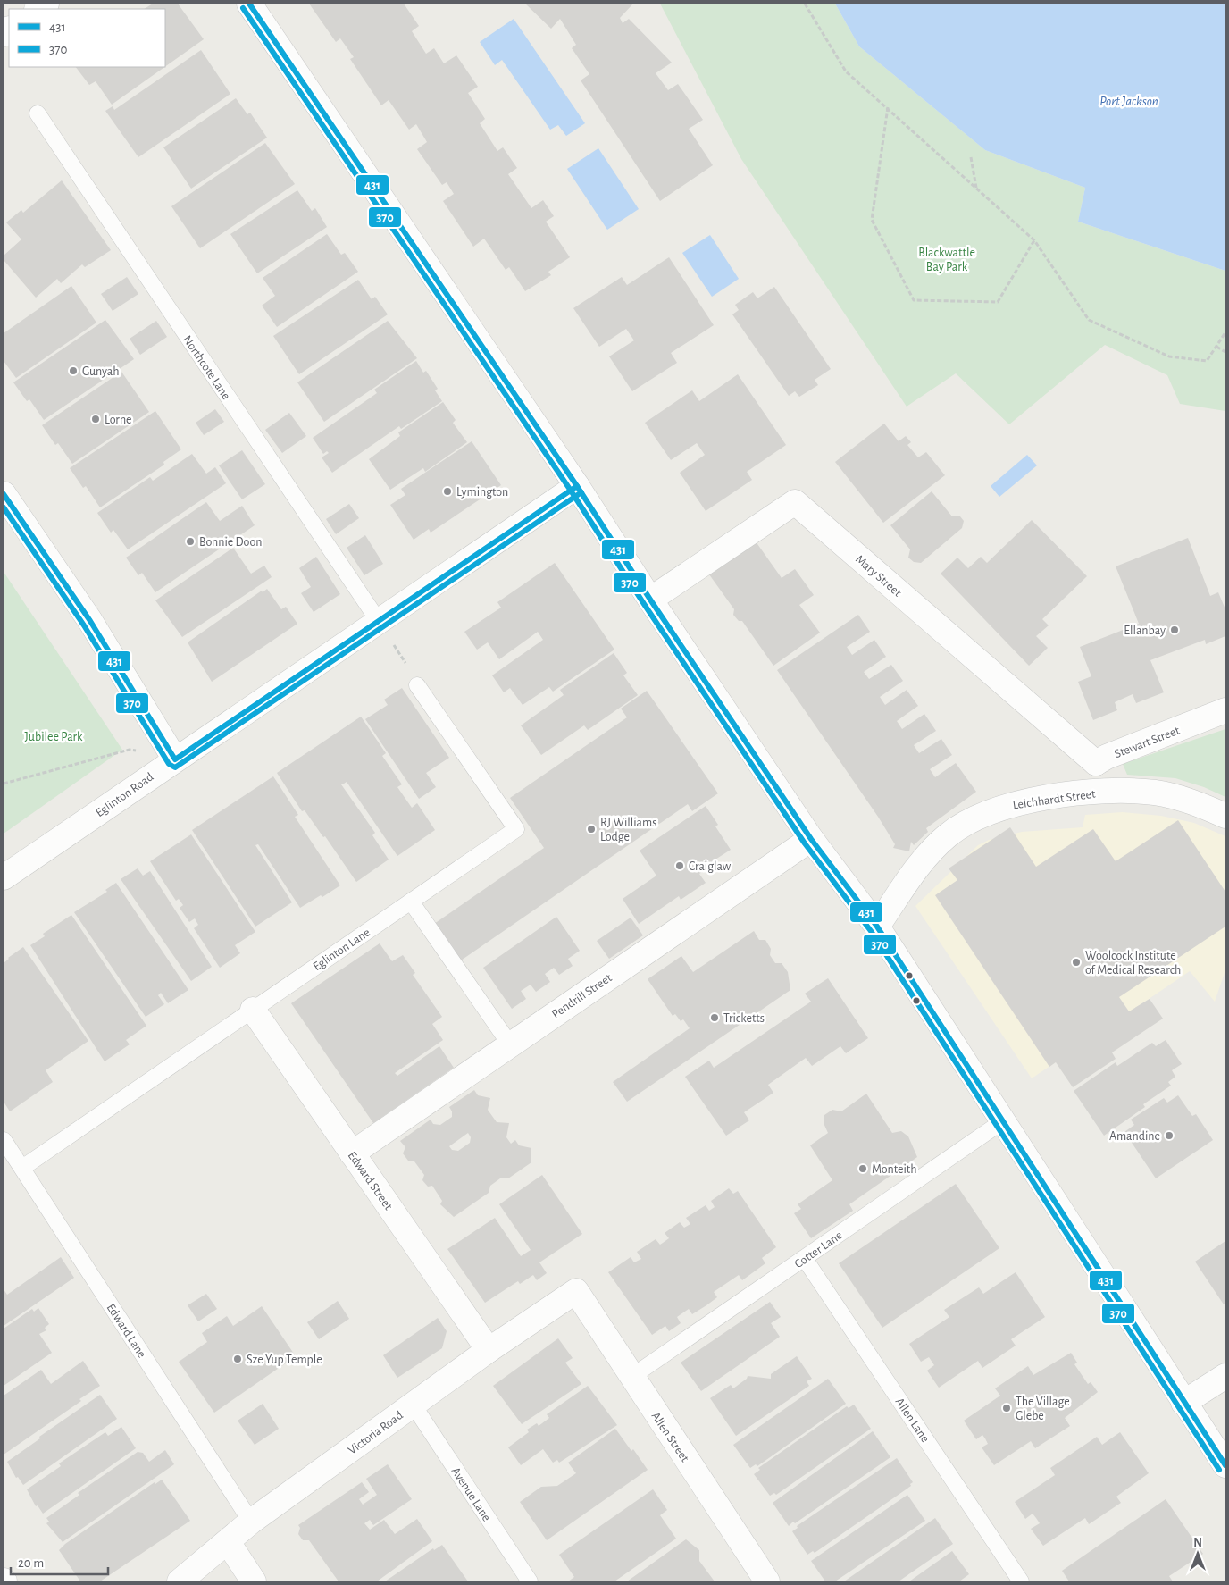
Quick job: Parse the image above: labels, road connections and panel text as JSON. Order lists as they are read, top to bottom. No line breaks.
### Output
{"streets":{"street":["Mary Street","Stewart Street","Eglinton Road","Leichhardt Street","Pendrill Street","Edward Street","Victoria Road","Allen Street"],"lane":["Northcote Lane","Eglinton Lane","Cotter Lane","Edward Lane","Allen Lane","Avenue Lane"]},"crossings":[["Northcote Lane","Eglinton Road"],["Mary Street","Stewart Street"],["Eglinton Lane","Edward Street"],["Eglinton Lane","Edward Lane"],["Pendrill Street","Edward Street"],["Edward Street","Victoria Road"],["Cotter Lane","Allen Lane"],["Cotter Lane","Allen Street"],["Edward Lane","Victoria Road"],["Victoria Road","Allen Street"],["Victoria Road","Avenue Lane"]],"water":["Port Jackson"],"parks":["Blackwattle Bay Park","Jubilee Park"],"places":["Gunyah","Lorne","Lymington","Bonnie Doon","Ellanbay","RJ Williams Lodge","Craiglaw","Woolcock Institute of Medical Research","Tricketts","Amandine","Monteith","Sze Yup Temple","The Village Glebe"],"lines":["transit line 431","transit line 370"],"legend":["431","370"],"scale_bar":"20 m","north":"top"}
